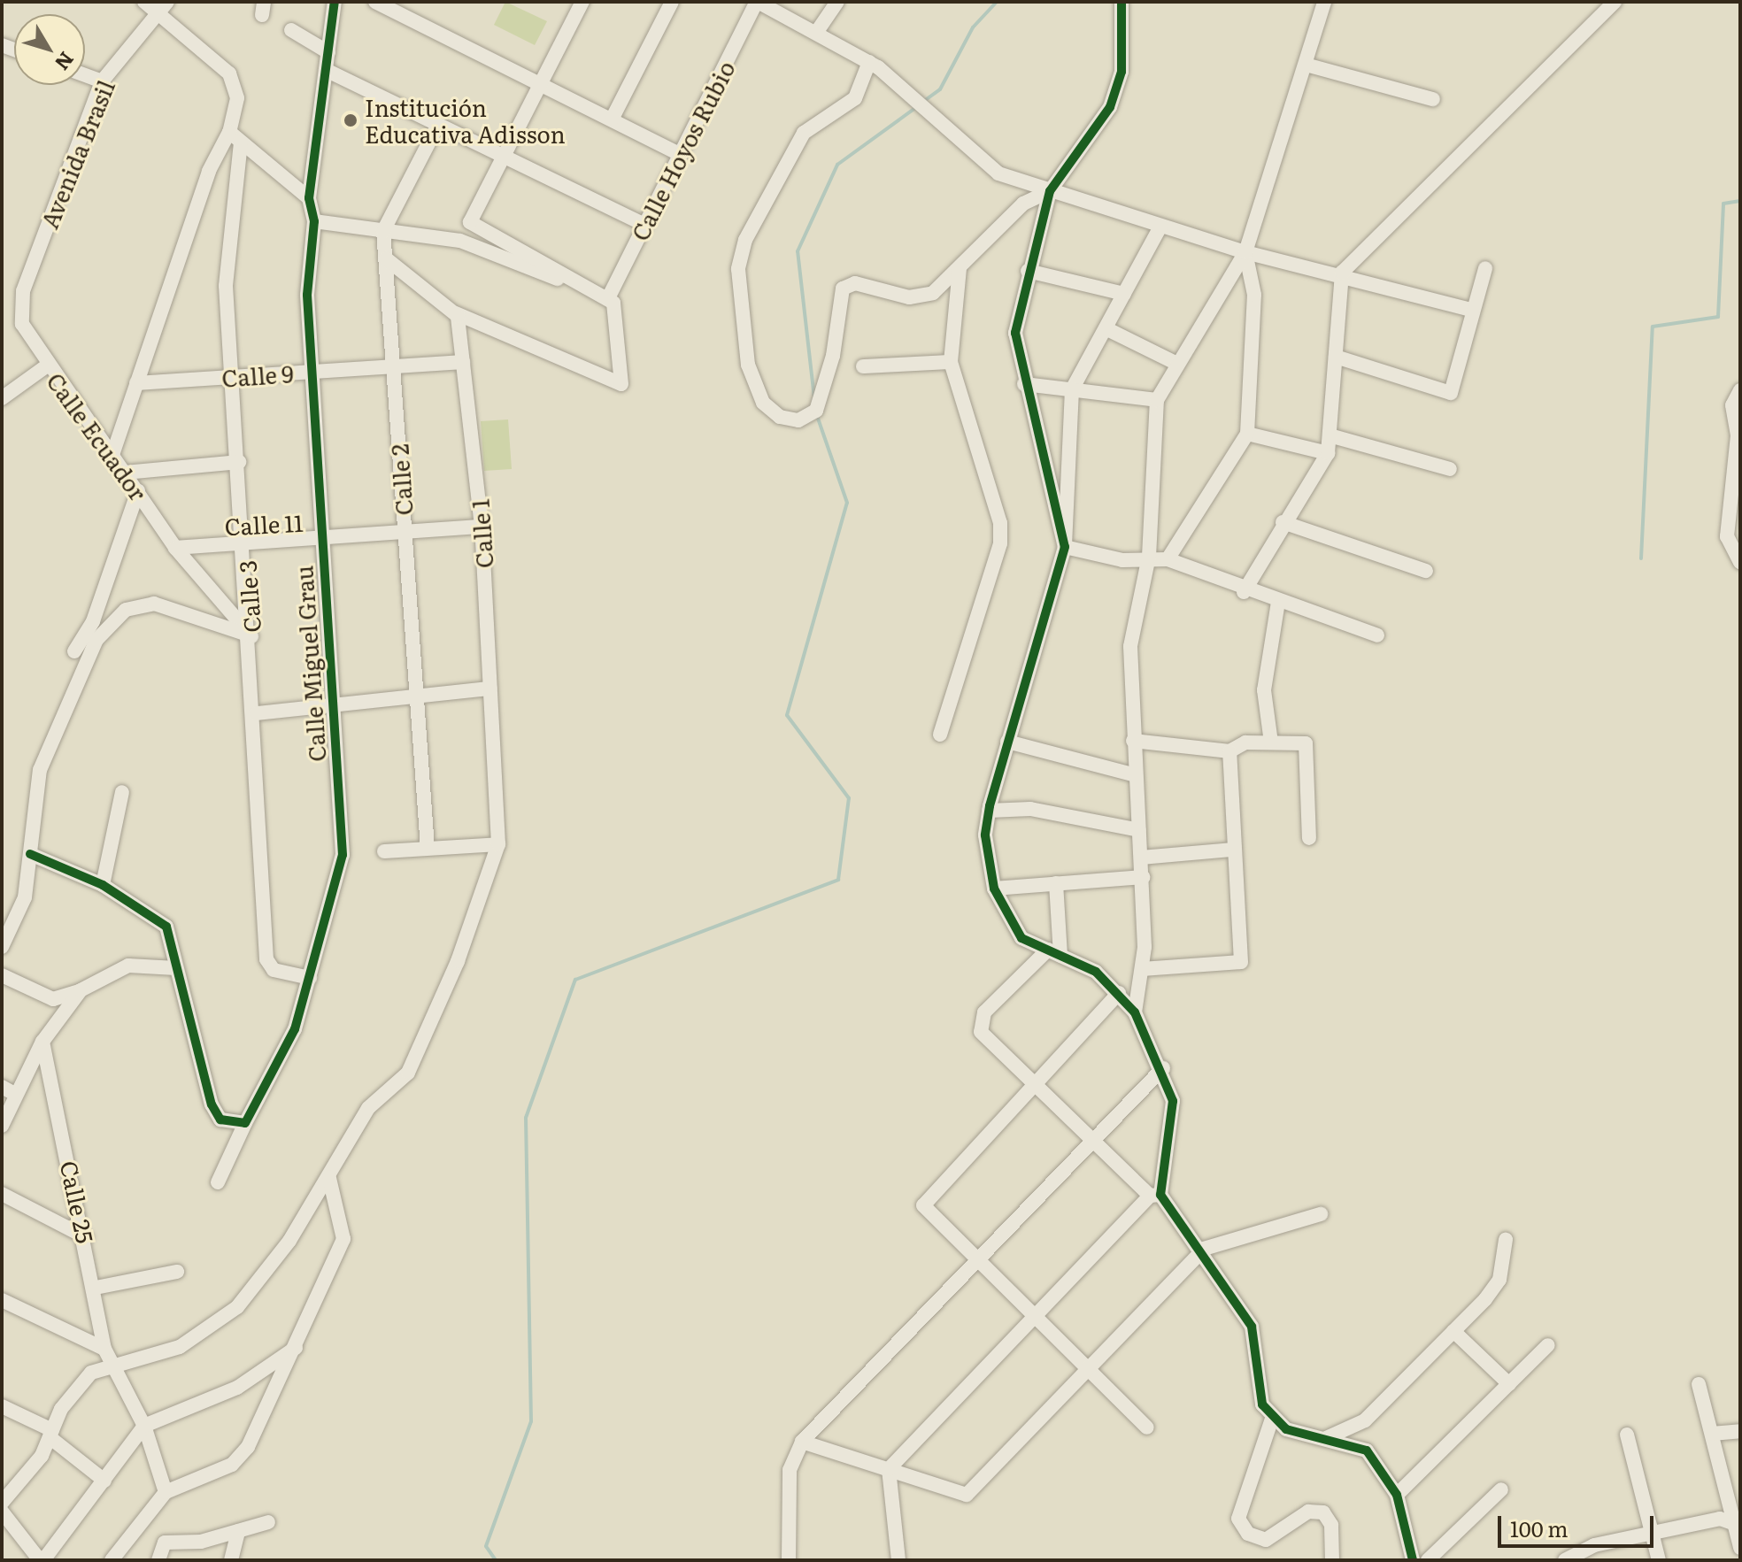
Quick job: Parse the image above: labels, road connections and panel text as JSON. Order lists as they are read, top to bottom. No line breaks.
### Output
{"streets":{"street":["Calle Hoyos Rubio","Avenida Brasil","Calle 9","Calle Ecuador","Calle 2","Calle 11","Calle 1","Calle 3","Calle Miguel Grau","Calle 25"]},"crossings":[["Avenida Brasil","Calle Ecuador"],["Calle 9","Calle 2"],["Calle 9","Calle 1"],["Calle 9","Calle 3"],["Calle 9","Calle Miguel Grau"],["Calle Ecuador","Calle 11"],["Calle Ecuador","Calle 3"],["Calle 2","Calle 11"],["Calle 11","Calle 1"],["Calle 11","Calle 3"],["Calle 11","Calle Miguel Grau"],["Calle 3","Calle Miguel Grau"]],"places":["Institución Educativa Adisson"],"scale_bar":"100 m","north":"bottom right"}
